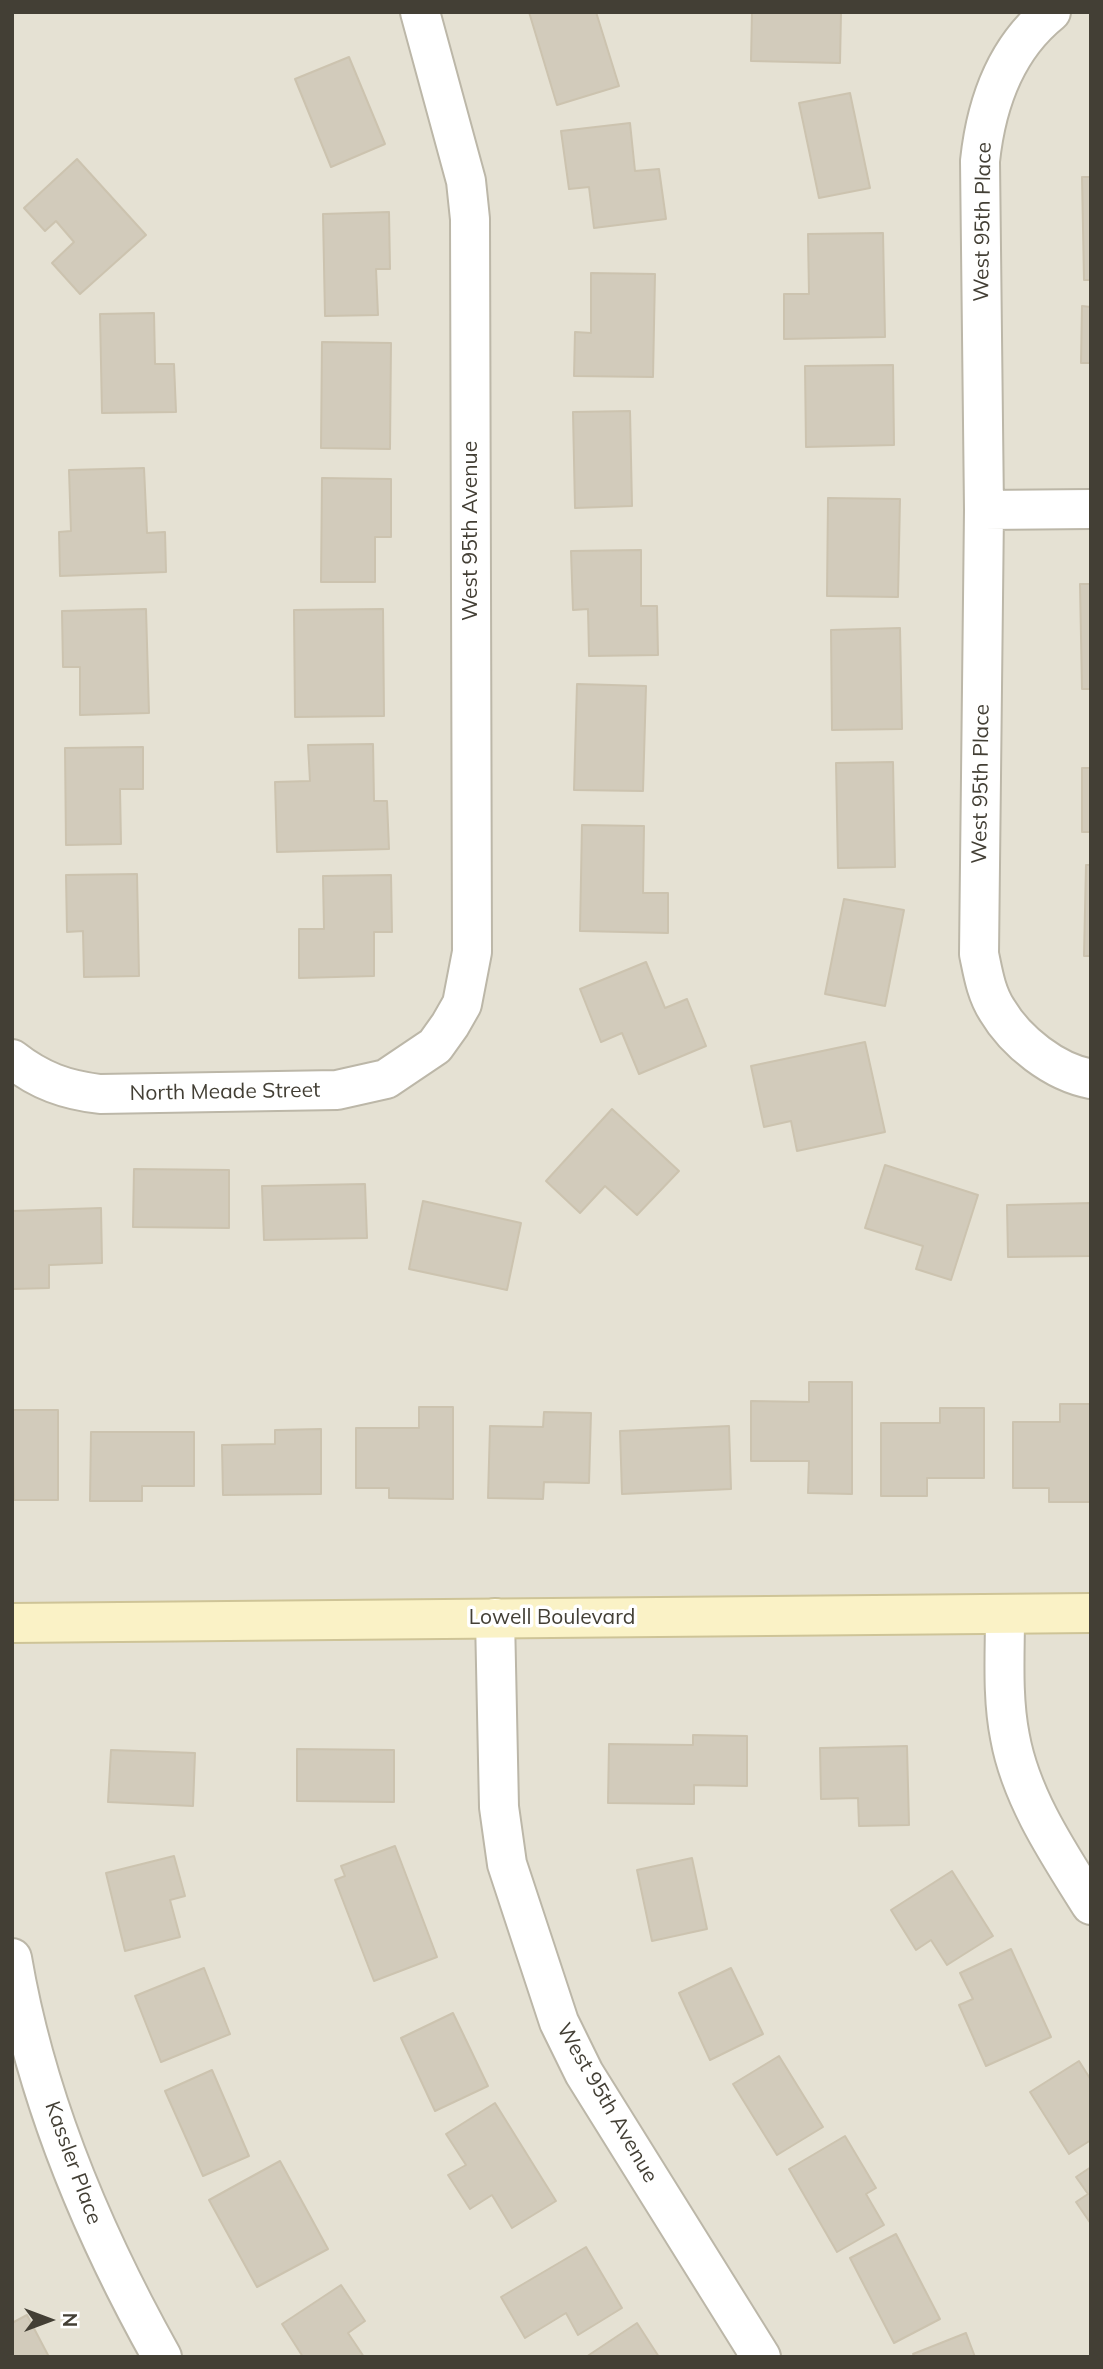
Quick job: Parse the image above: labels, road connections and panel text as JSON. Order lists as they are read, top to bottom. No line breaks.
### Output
{"streets":{"street":["West 95th Place","West 95th Avenue","North Meade Street","Lowell Boulevard","Kassler Place"]},"crossings":[["West 95th Avenue","North Meade Street"],["West 95th Avenue","Lowell Boulevard"]],"north":"right"}
